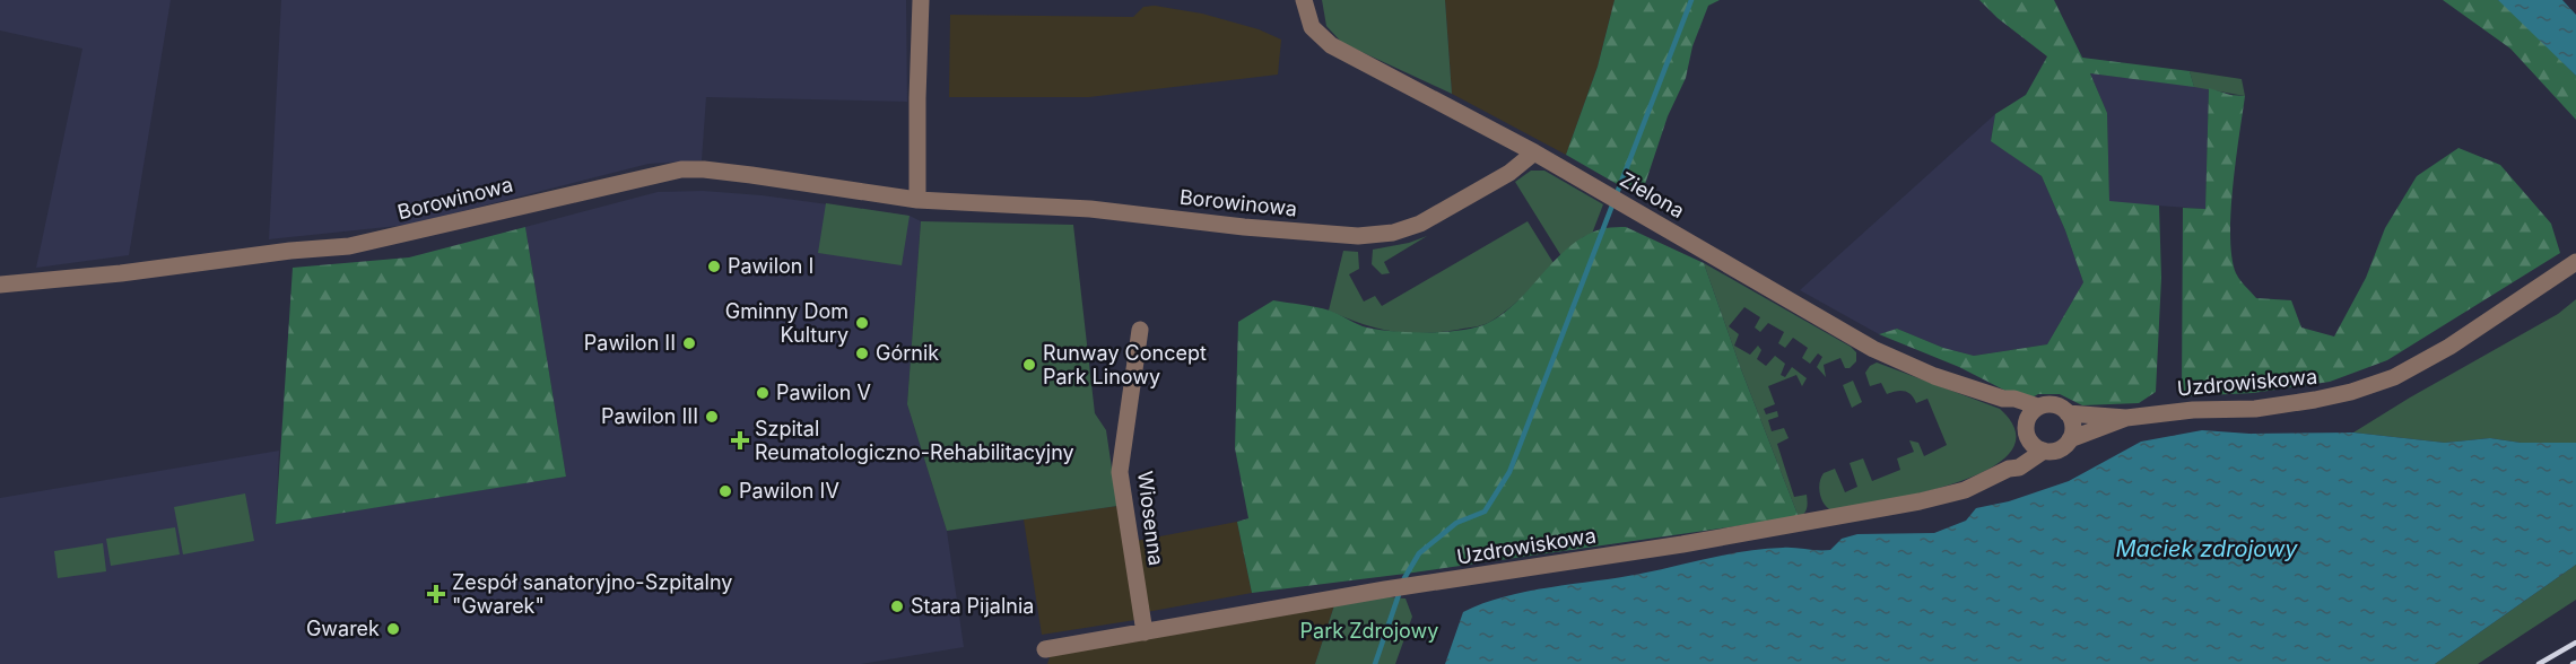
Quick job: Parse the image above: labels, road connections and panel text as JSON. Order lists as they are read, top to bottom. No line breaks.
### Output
{"streets":{"street":["Zielona","Borowinowa","Uzdrowiskowa","Wiosenna"]},"crossings":[["Zielona","Borowinowa"],["Zielona","Uzdrowiskowa"],["Uzdrowiskowa","Wiosenna"]],"water":["Maciek zdrojowy"],"parks":["Park Zdrojowy"],"places":{"other":["Pawilon I","Gminny Dom Kultury","Pawilon II","Górnik","Runway Concept Park Linowy","Pawilon V","Pawilon III","Pawilon IV","Stara Pijalnia","Gwarek"],"health":["Szpital Reumatologiczno-Rehabilitacyjny","Zespół sanatoryjno-Szpitalny \"Gwarek\""]}}
